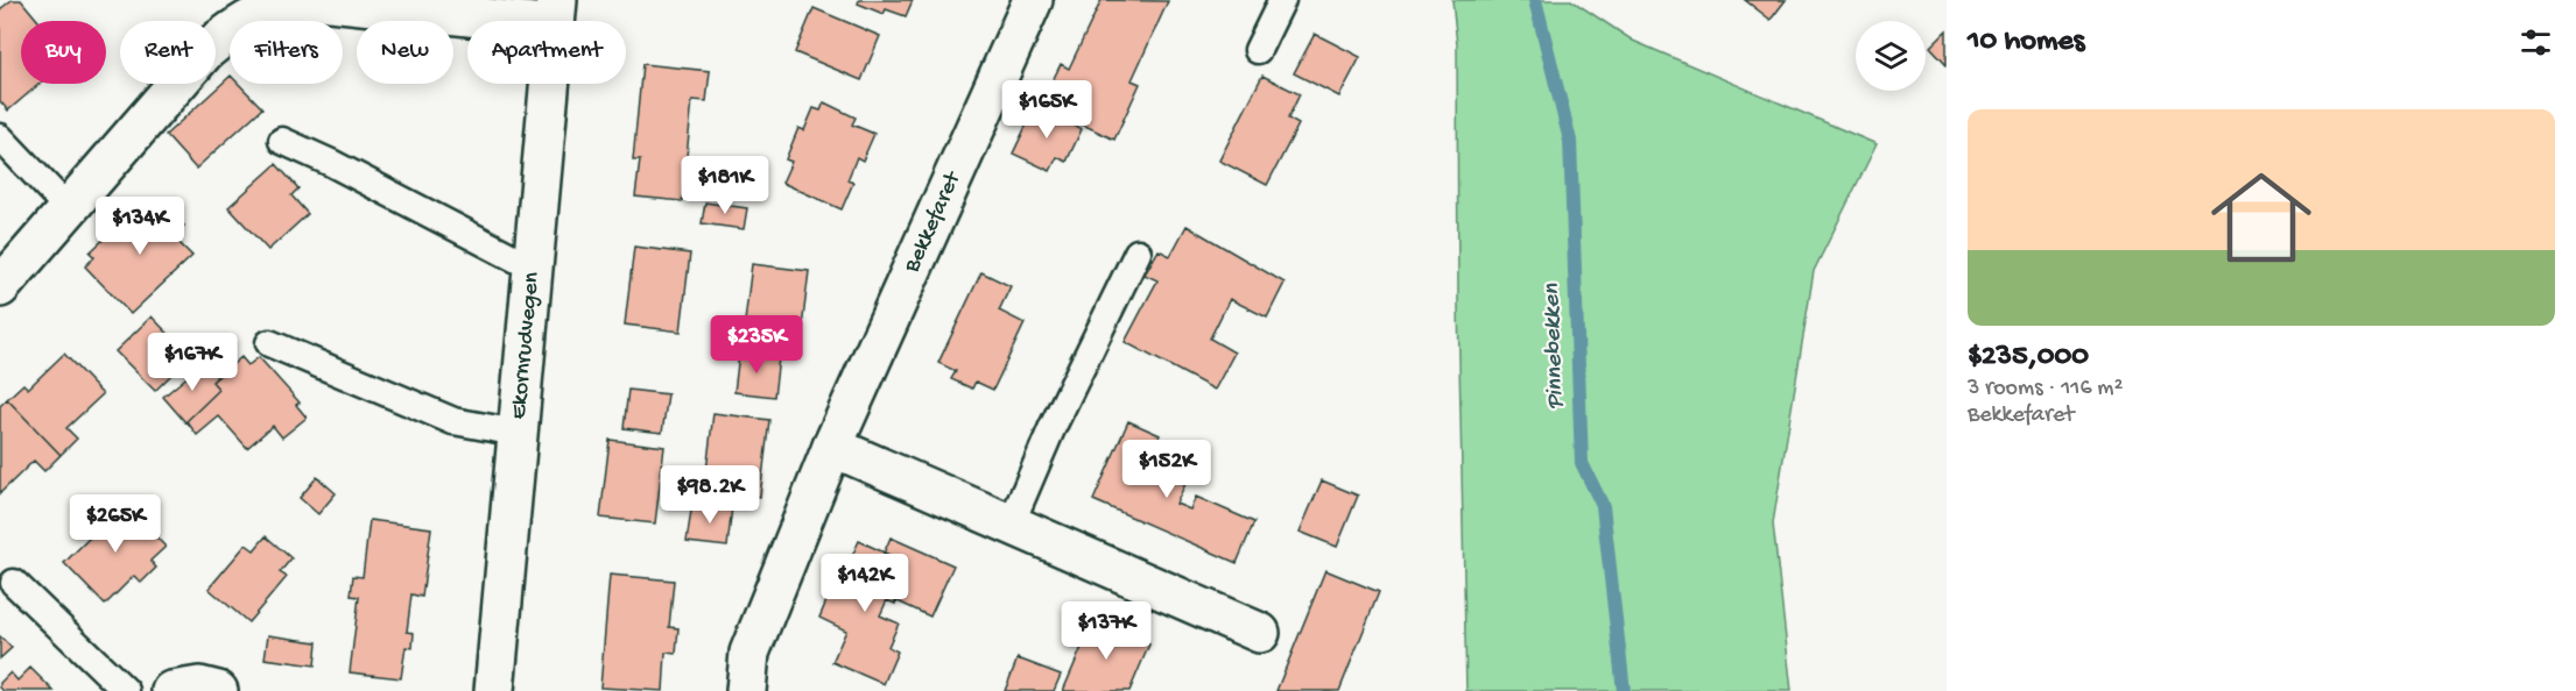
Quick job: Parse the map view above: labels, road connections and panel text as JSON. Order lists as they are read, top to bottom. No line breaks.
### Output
{"streets":{"street":["Bekkefaret","Ekornrudvegen"]},"water":["Pinnebekken"],"page":{"heading":"10 homes","chip":["Buy","Rent","Filters","New","Apartment"],"price":["$165K","$181K","$134K","$235K","$167K","$152K","$98.2K","$265K","$142K","$137K"],"list":[{"name":"$235,000","note":"3 rooms · 116 m² · Bekkefaret"}]}}
